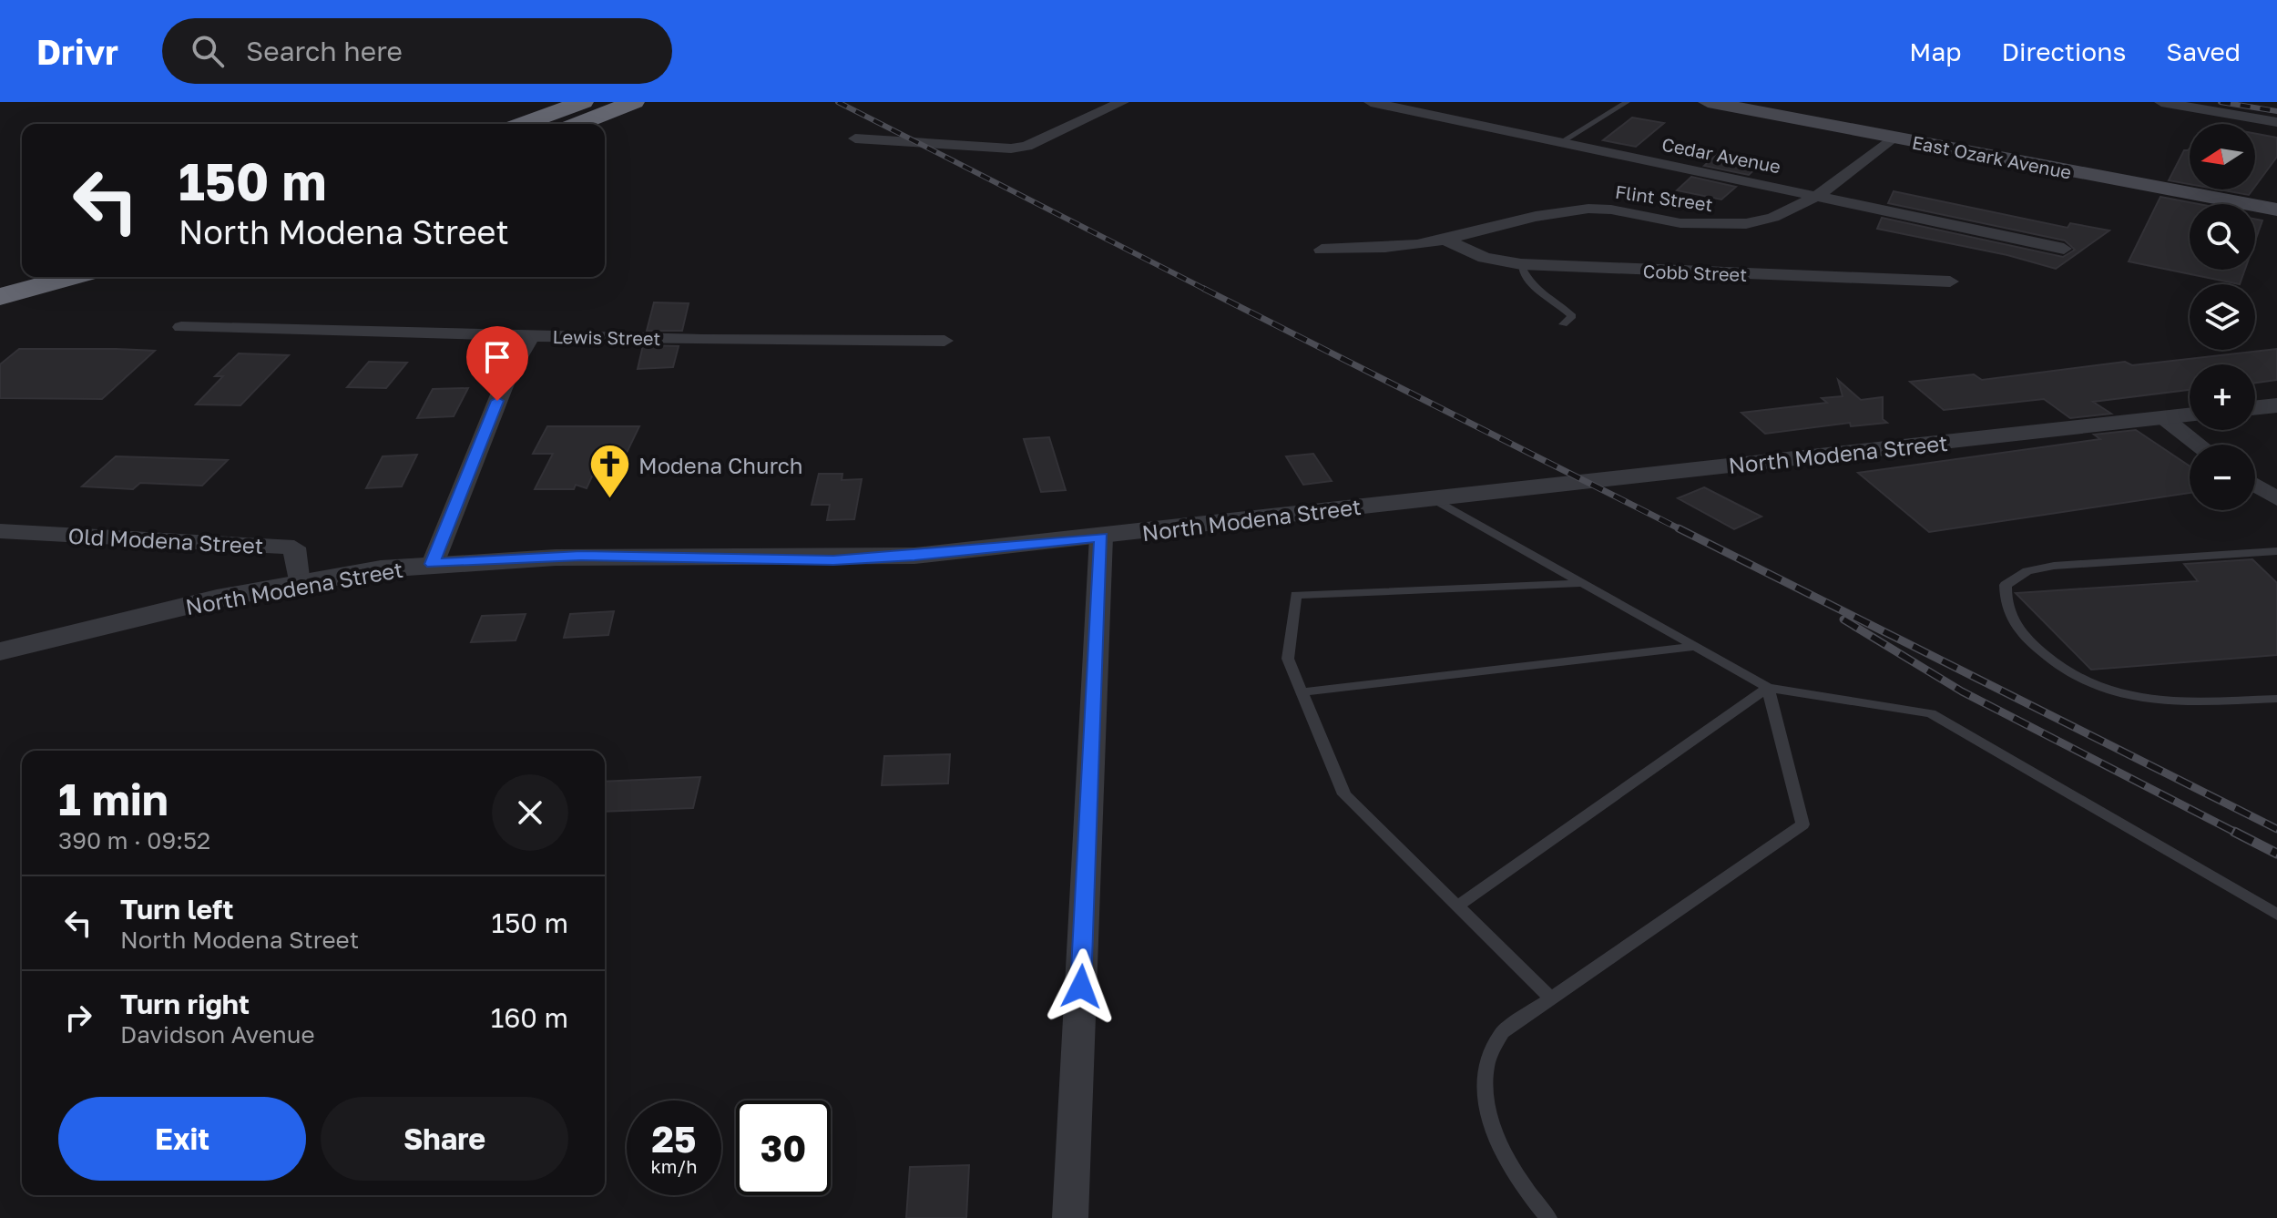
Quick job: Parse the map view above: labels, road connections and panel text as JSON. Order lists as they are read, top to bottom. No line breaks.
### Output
{"streets":{"main road":["East Ozark Avenue"],"street":["Cedar Avenue","Flint Street","Cobb Street","Lewis Street","North Modena Street","Old Modena Street"]},"crossings":[["Cedar Avenue","Flint Street"],["East Ozark Avenue","Flint Street"],["Flint Street","Cobb Street"],["North Modena Street","Old Modena Street"]],"places":{"church":["Modena Church"]},"north":"left","page":{"header":"Drivr","search":"Search here","nav":["Map","Directions","Saved"],"map_buttons":["+","−"],"turn":["150 m","North Modena Street"],"heading":["1 min","390 m · 09:52"],"list":[{"name":"Turn left","note":"North Modena Street","value":"150 m"},{"name":"Turn right","note":"Davidson Avenue","value":"160 m"}],"buttons":["Exit","Share"],"speed":"25 km/h","limit":"30"}}
